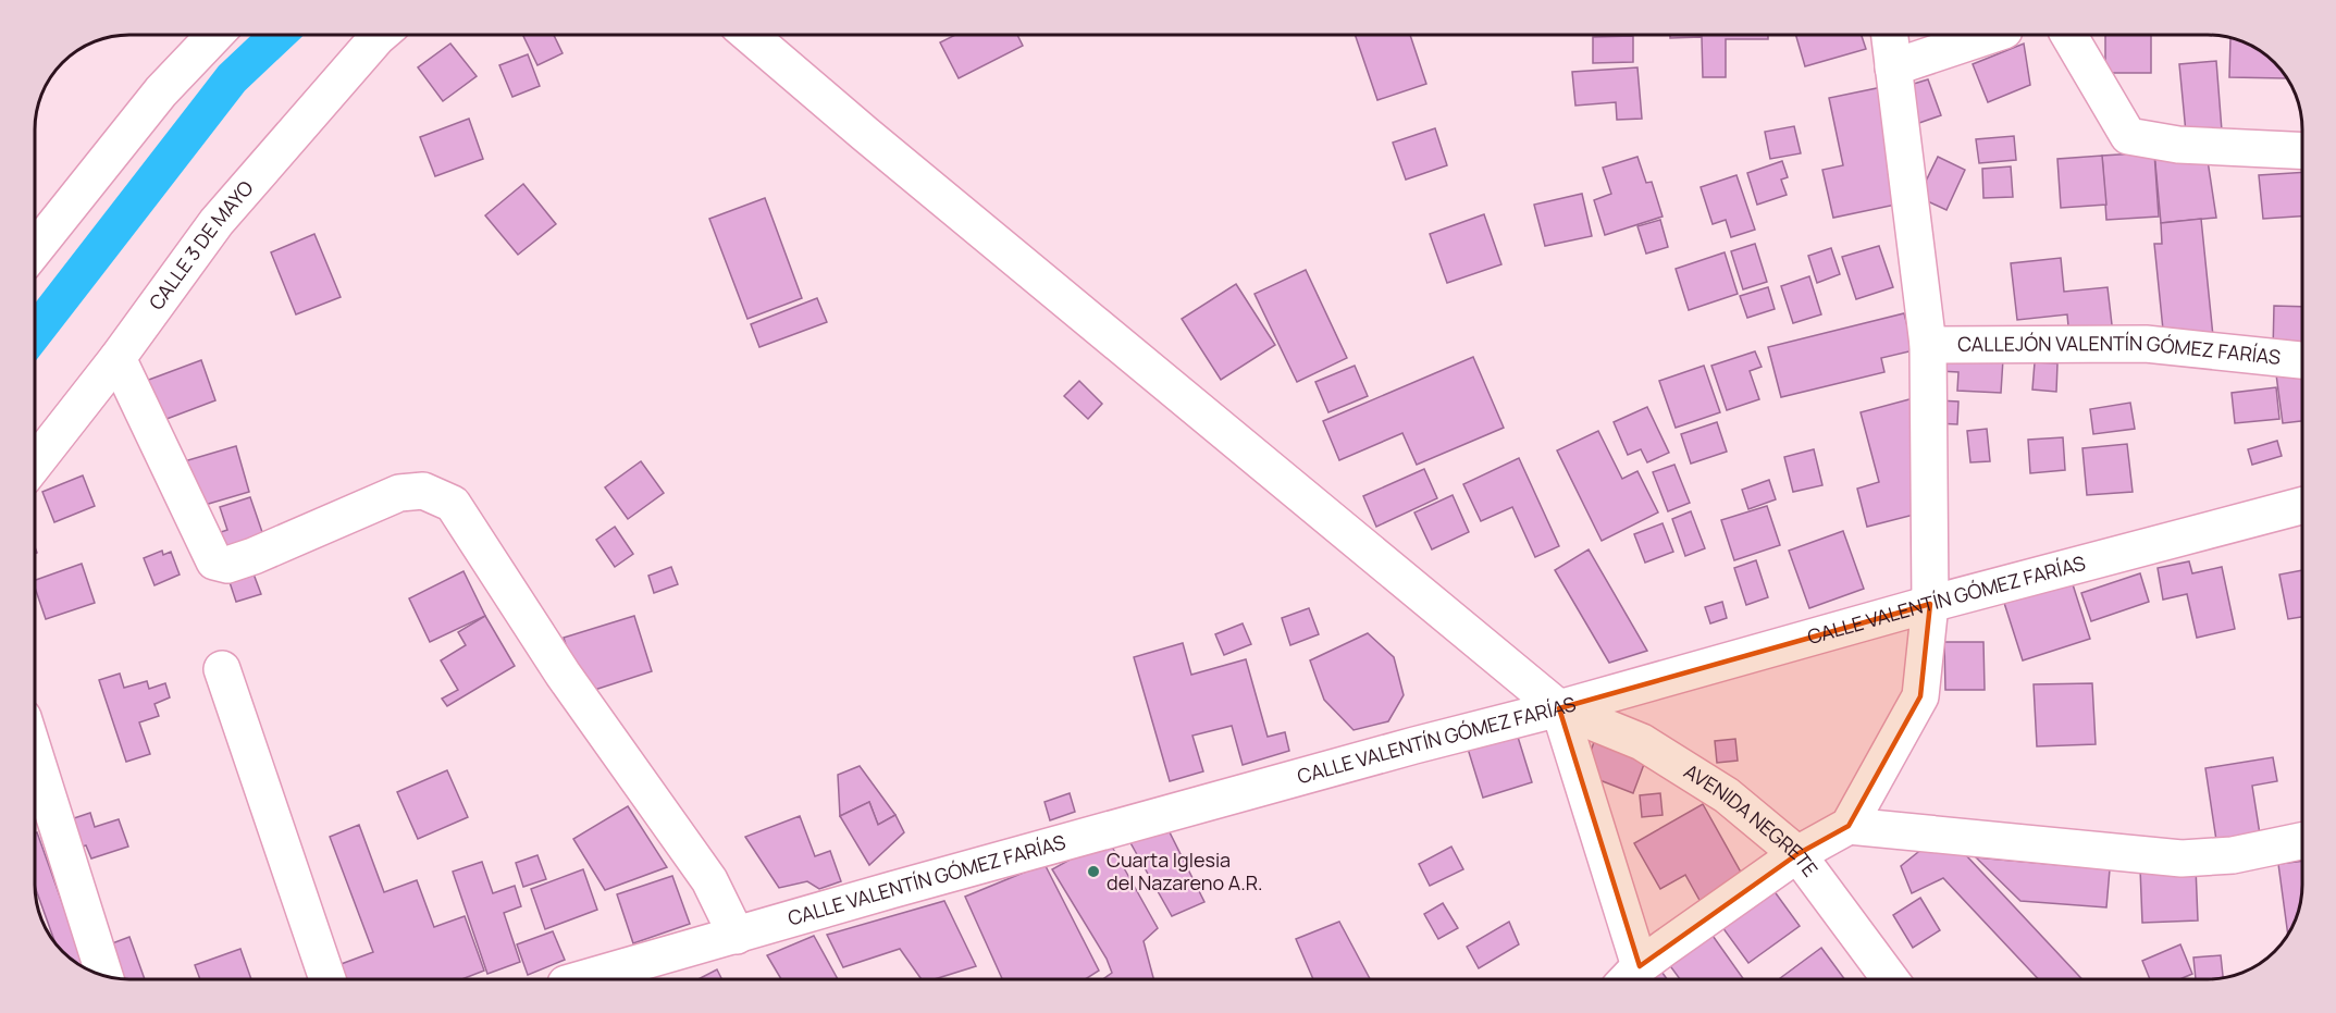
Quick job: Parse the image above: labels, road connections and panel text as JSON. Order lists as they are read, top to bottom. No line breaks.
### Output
{"streets":{"street":["CALLE 3 DE MAYO","CALLEJÓN VALENTÍN GÓMEZ FARÍAS","CALLE VALENTÍN GÓMEZ FARÍAS","AVENIDA NEGRETE"]},"crossings":[["CALLE VALENTÍN GÓMEZ FARÍAS","AVENIDA NEGRETE"]],"places":["Cuarta Iglesia del Nazareno A.R."]}
